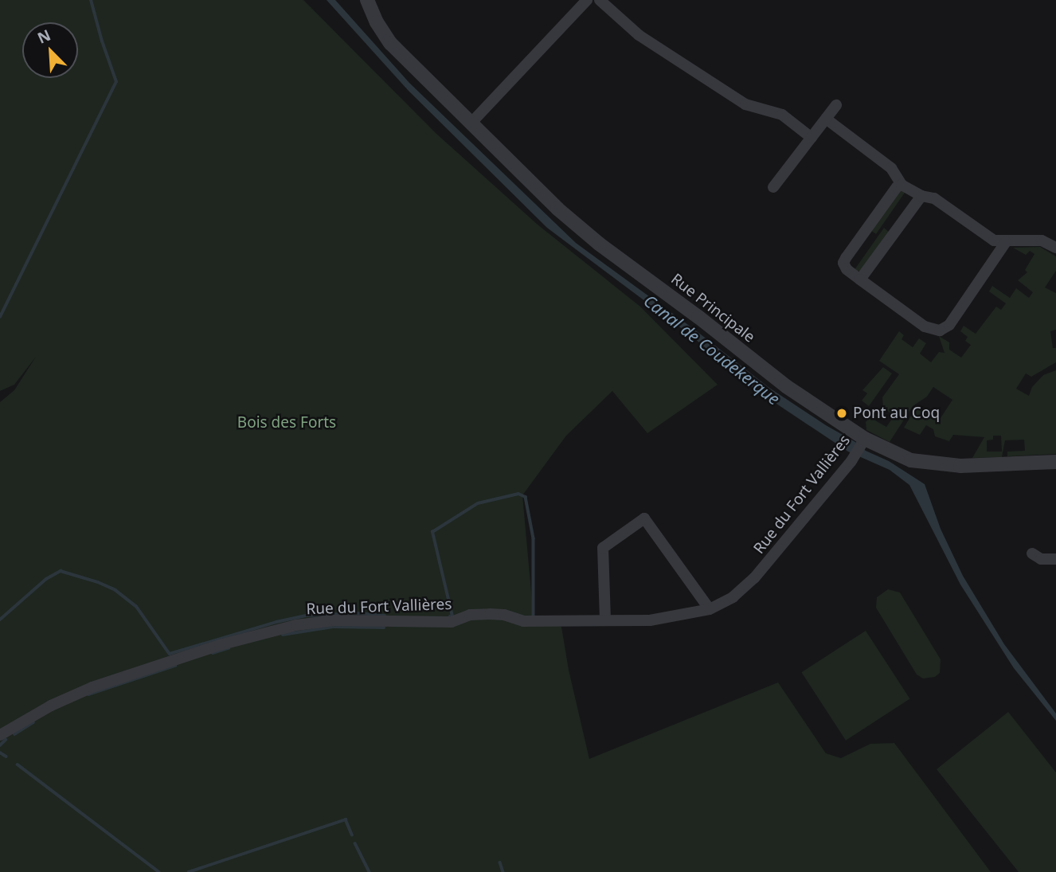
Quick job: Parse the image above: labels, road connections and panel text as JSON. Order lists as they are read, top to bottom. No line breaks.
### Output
{"streets":{"street":["Rue Principale","Rue du Fort Vallières"]},"crossings":[["Rue Principale","Rue du Fort Vallières"]],"water":["Canal de Coudekerque"],"parks":["Bois des Forts"],"places":["Pont au Coq"],"north":"top left"}
